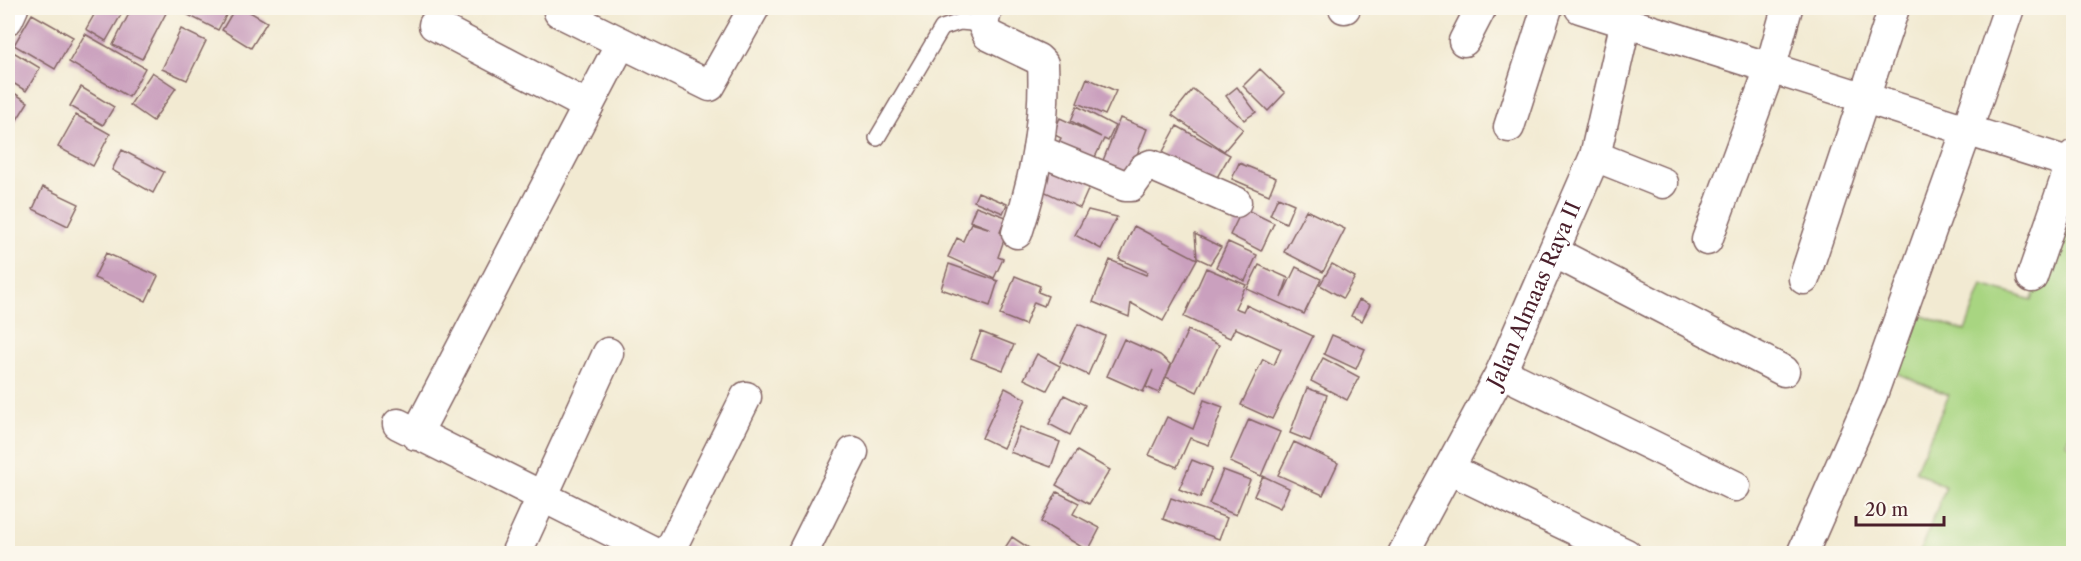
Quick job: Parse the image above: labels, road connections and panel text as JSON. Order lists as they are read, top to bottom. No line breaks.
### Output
{"streets":{"street":["Jalan Almaas Raya II"]},"scale_bar":"20 m"}
